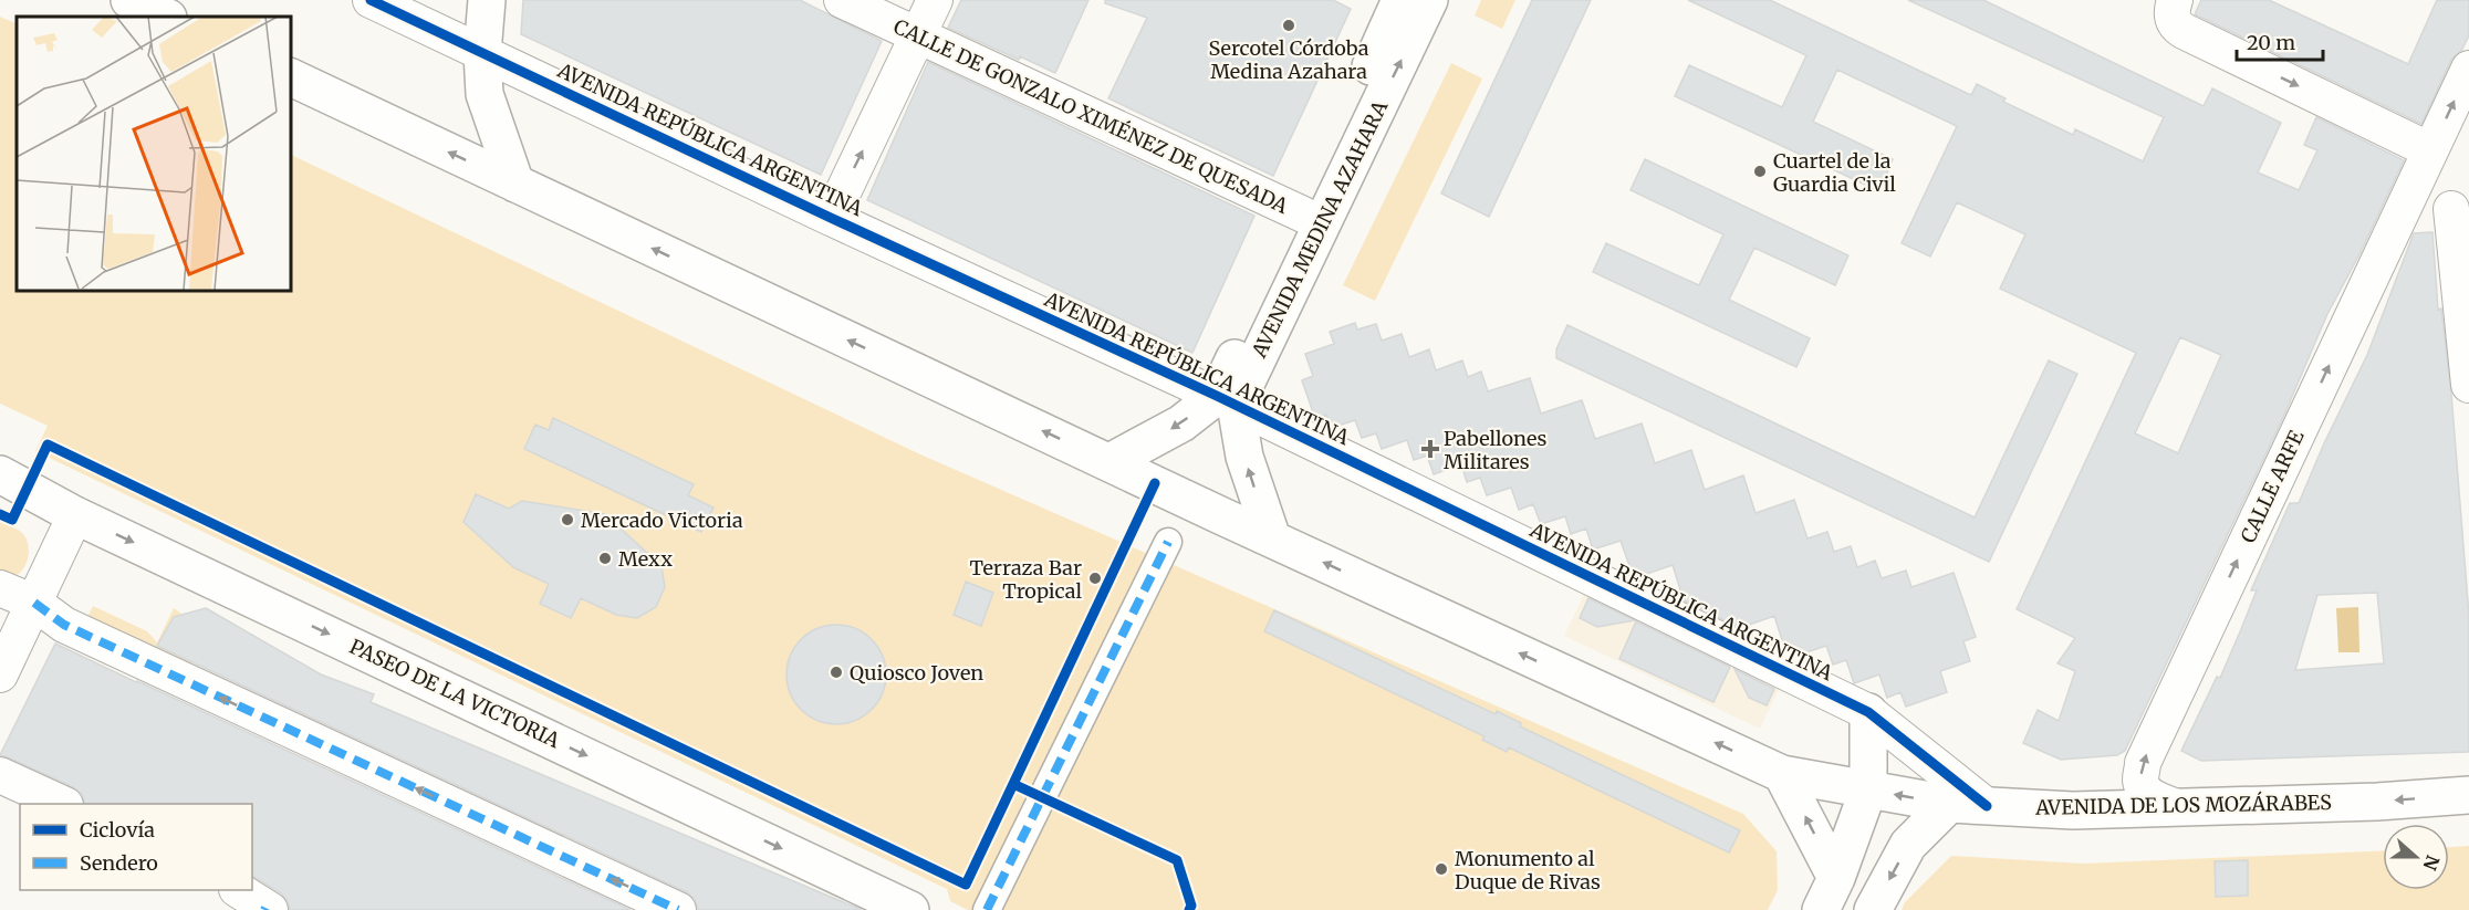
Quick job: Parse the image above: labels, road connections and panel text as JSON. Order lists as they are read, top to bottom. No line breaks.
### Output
{"streets":{"main road":["AVENIDA MEDINA AZAHARA","PASEO DE LA VICTORIA","AVENIDA DE LOS MOZÁRABES"],"street":["CALLE DE GONZALO XIMÉNEZ DE QUESADA","AVENIDA REPÚBLICA ARGENTINA","CALLE ARFE"]},"crossings":[["CALLE DE GONZALO XIMÉNEZ DE QUESADA","AVENIDA MEDINA AZAHARA"],["AVENIDA REPÚBLICA ARGENTINA","AVENIDA MEDINA AZAHARA"],["AVENIDA REPÚBLICA ARGENTINA","AVENIDA DE LOS MOZÁRABES"],["CALLE ARFE","AVENIDA DE LOS MOZÁRABES"]],"one_way":["CALLE ARFE","PASEO DE LA VICTORIA","AVENIDA DE LOS MOZÁRABES"],"places":{"other":["Sercotel Córdoba Medina Azahara","Cuartel de la Guardia Civil","Mercado Victoria","Mexx","Terraza Bar Tropical","Quiosco Joven","Monumento al Duque de Rivas"],"health":["Pabellones Militares"]},"legend":["Ciclovía","Sendero"],"scale_bar":"20 m","north":"right"}
